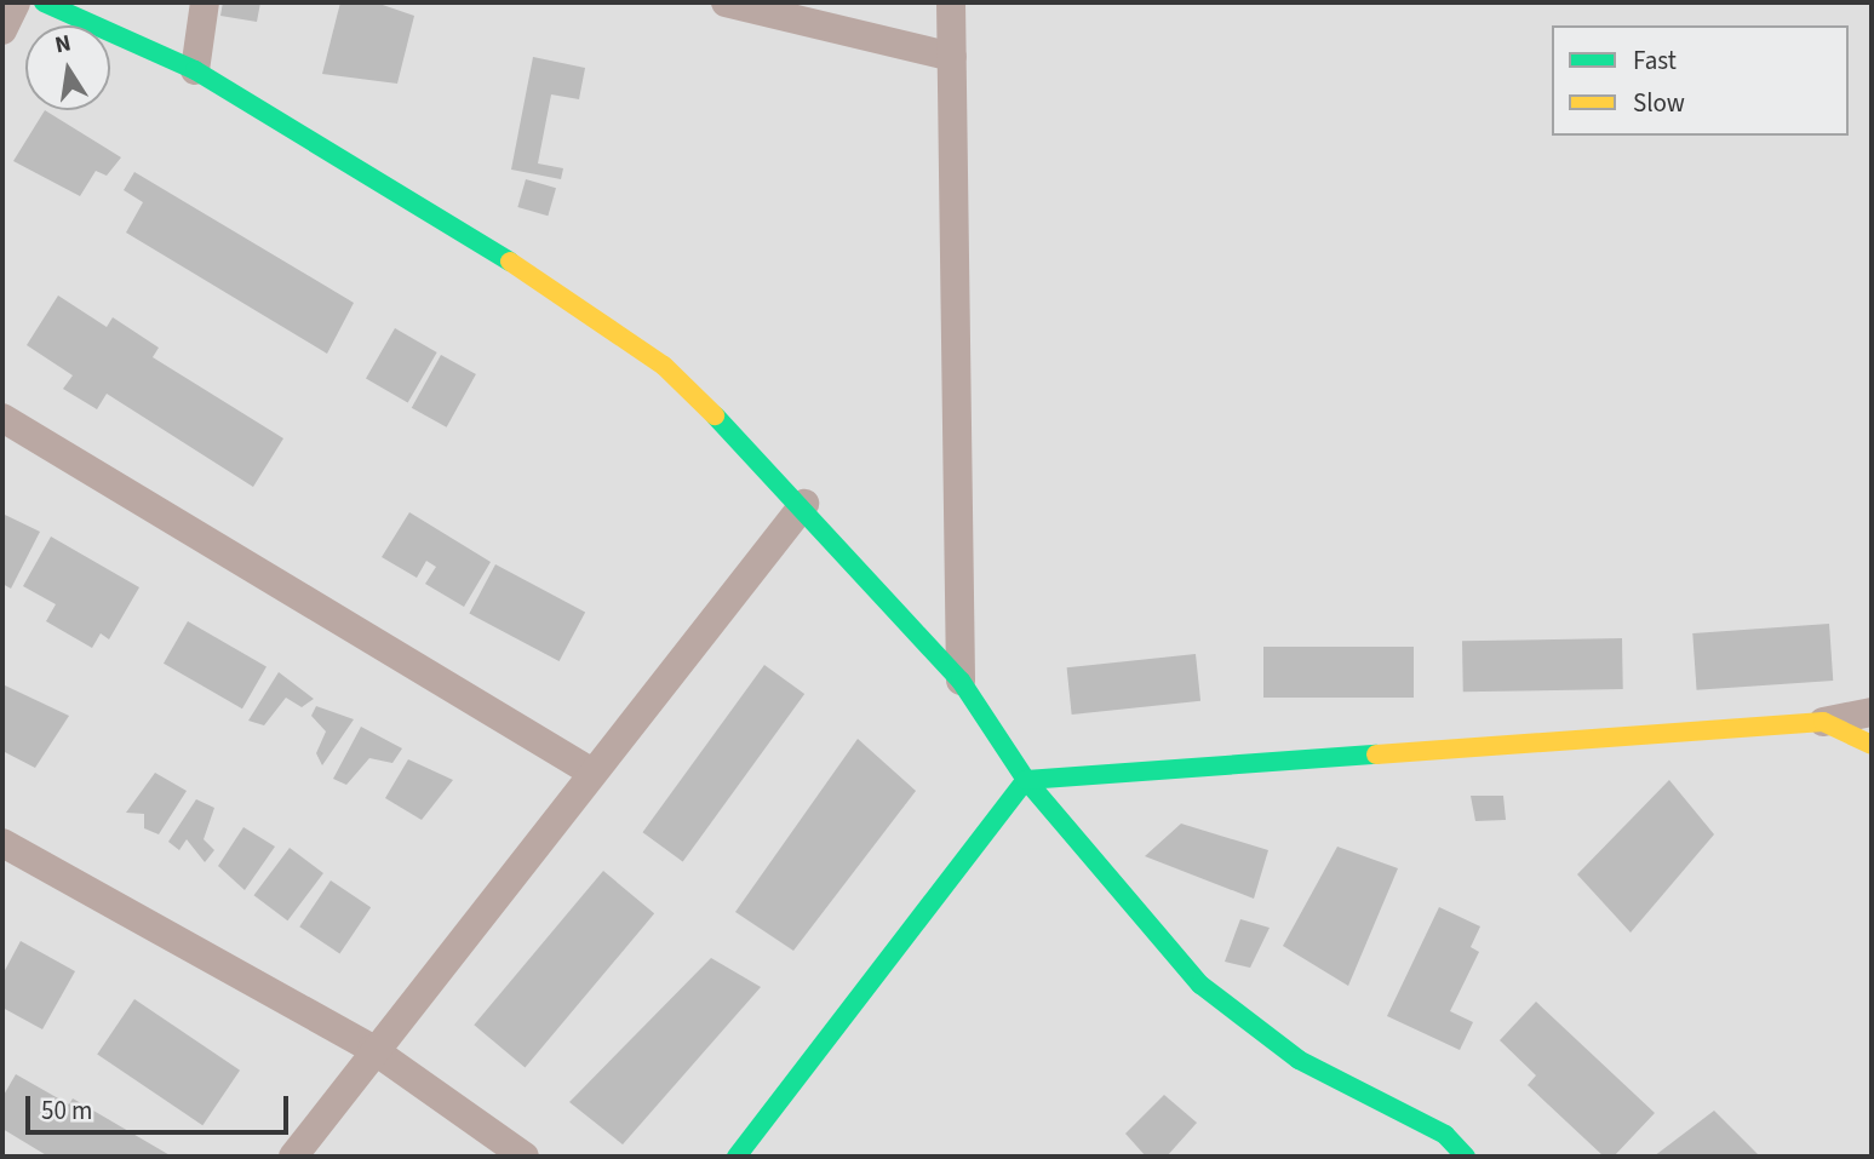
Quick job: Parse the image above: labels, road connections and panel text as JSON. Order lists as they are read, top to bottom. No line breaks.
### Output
{"legend":["Fast","Slow"],"scale_bar":"50 m","north":"top"}
